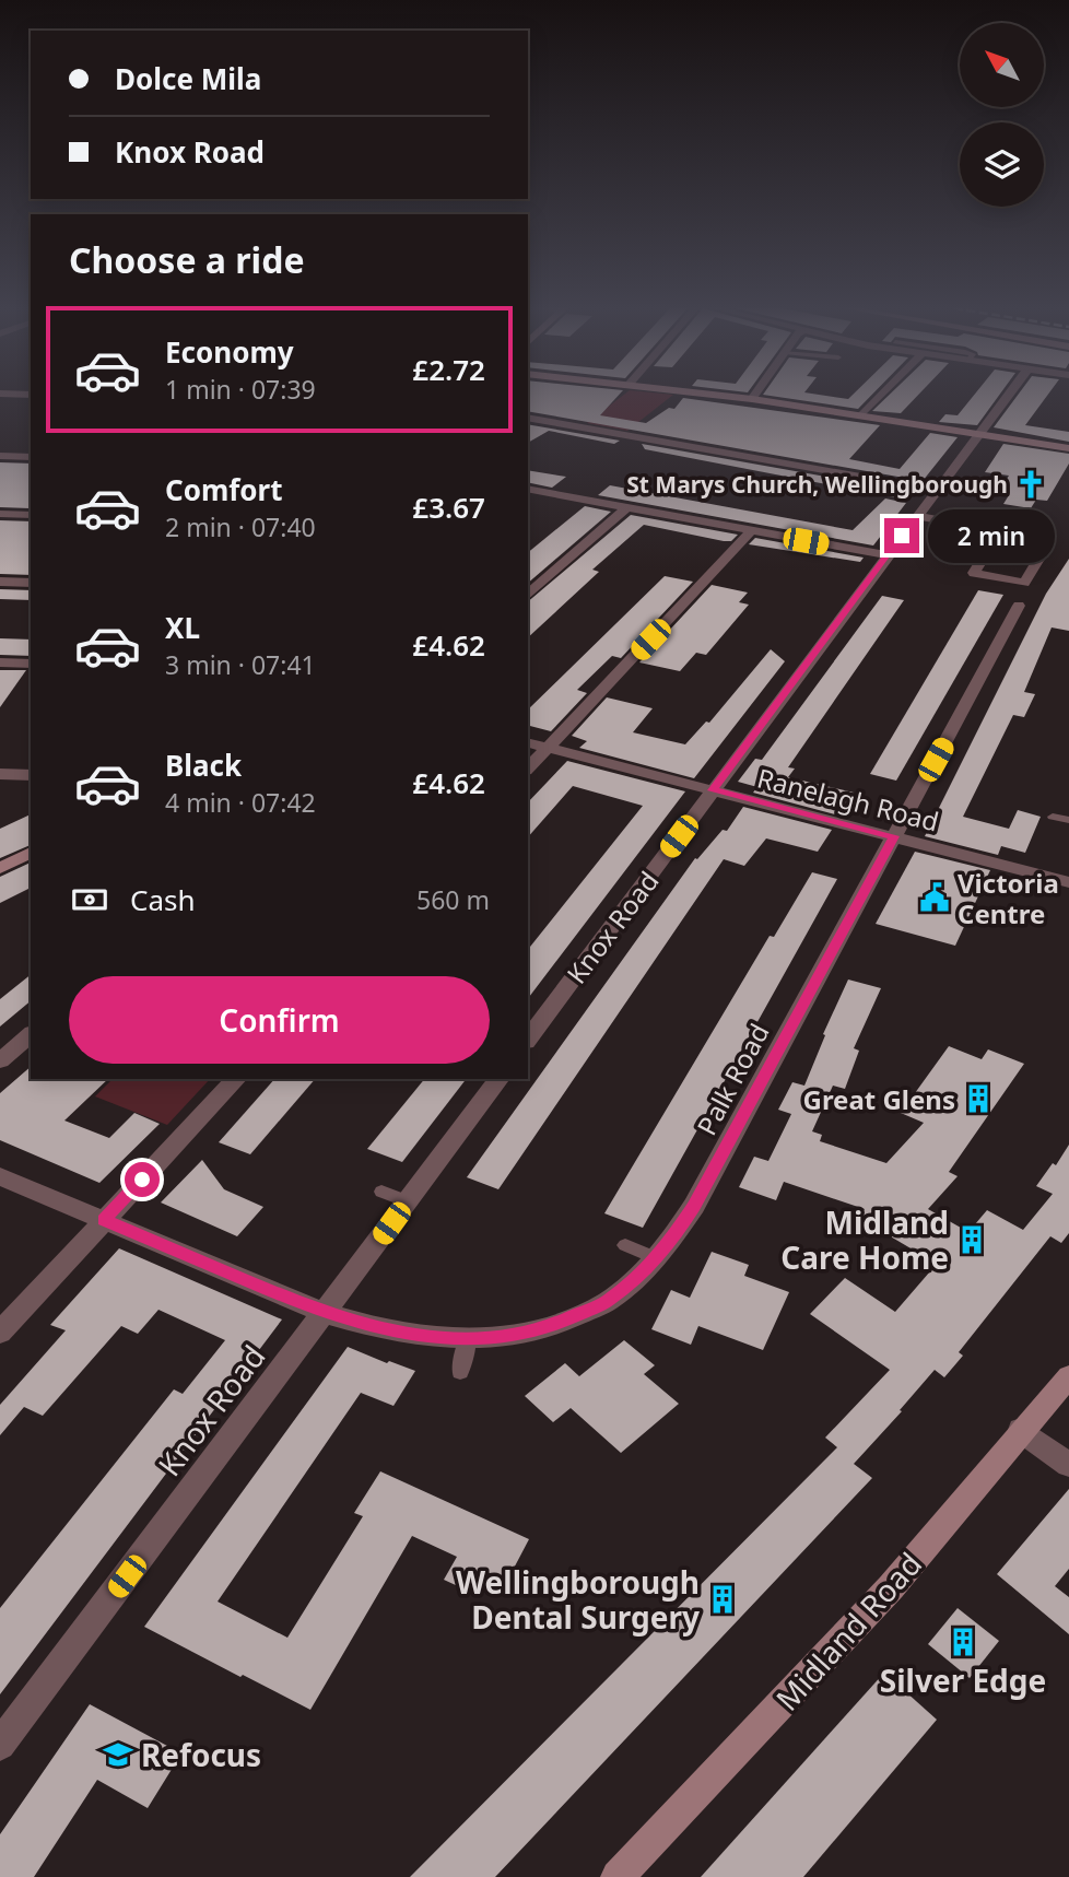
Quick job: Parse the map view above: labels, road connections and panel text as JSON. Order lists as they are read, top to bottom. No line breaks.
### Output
{"streets":{"main road":["Midland Road"],"street":["Ranelagh Road","Knox Road","Palk Road"]},"crossings":[["Ranelagh Road","Knox Road"],["Ranelagh Road","Palk Road"],["Knox Road","Palk Road"]],"places":{"church":["St Marys Church, Wellingborough"],"public building":["Victoria Centre"],"building":["Great Glens","Midland Care Home","Wellingborough Dental Surgery","Silver Edge"],"school or university":["Refocus"]},"north":"top left","page":{"banner":["Dolce Mila","Knox Road"],"heading":"Choose a ride","list":[{"name":"Economy","note":"1 min · 07:39","value":"£2.72"},{"name":"Comfort","note":"2 min · 07:40","value":"£3.67"},{"name":"XL","note":"3 min · 07:41","value":"£4.62"},{"name":"Black","note":"4 min · 07:42","value":"£4.62"}],"bubble":"2 min","pay":["Cash","560 m"],"buttons":"Confirm"}}
